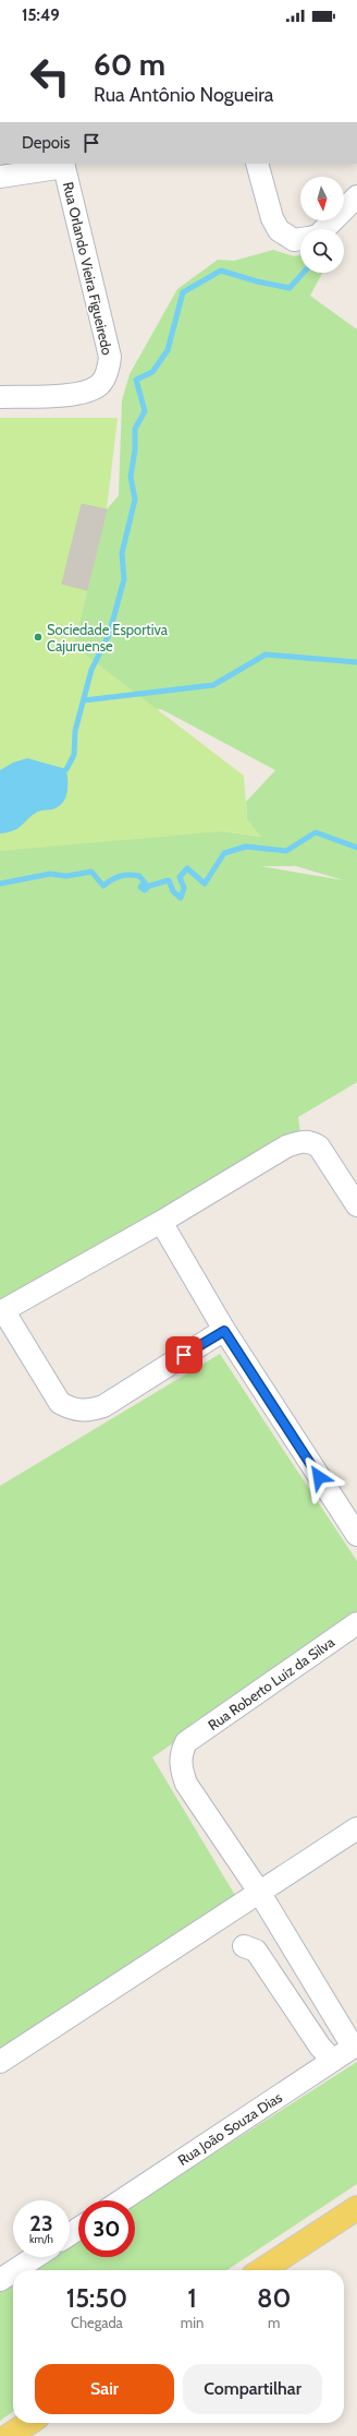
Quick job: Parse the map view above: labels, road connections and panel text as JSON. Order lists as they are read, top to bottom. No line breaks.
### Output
{"streets":{"street":["Rua Orlando Vieira Figueiredo","Rua Roberto Luiz da Silva","Rua João Souza Dias"]},"places":["Sociedade Esportiva Cajuruense"],"north":"bottom","page":{"status":"15:49","turn":["60 m","Rua Antônio Nogueira"],"then":"Depois","speed":"23 km/h","limit":"30","eta":["15:50","Chegada","1","min","80","m"],"buttons":["Sair","Compartilhar"]}}
